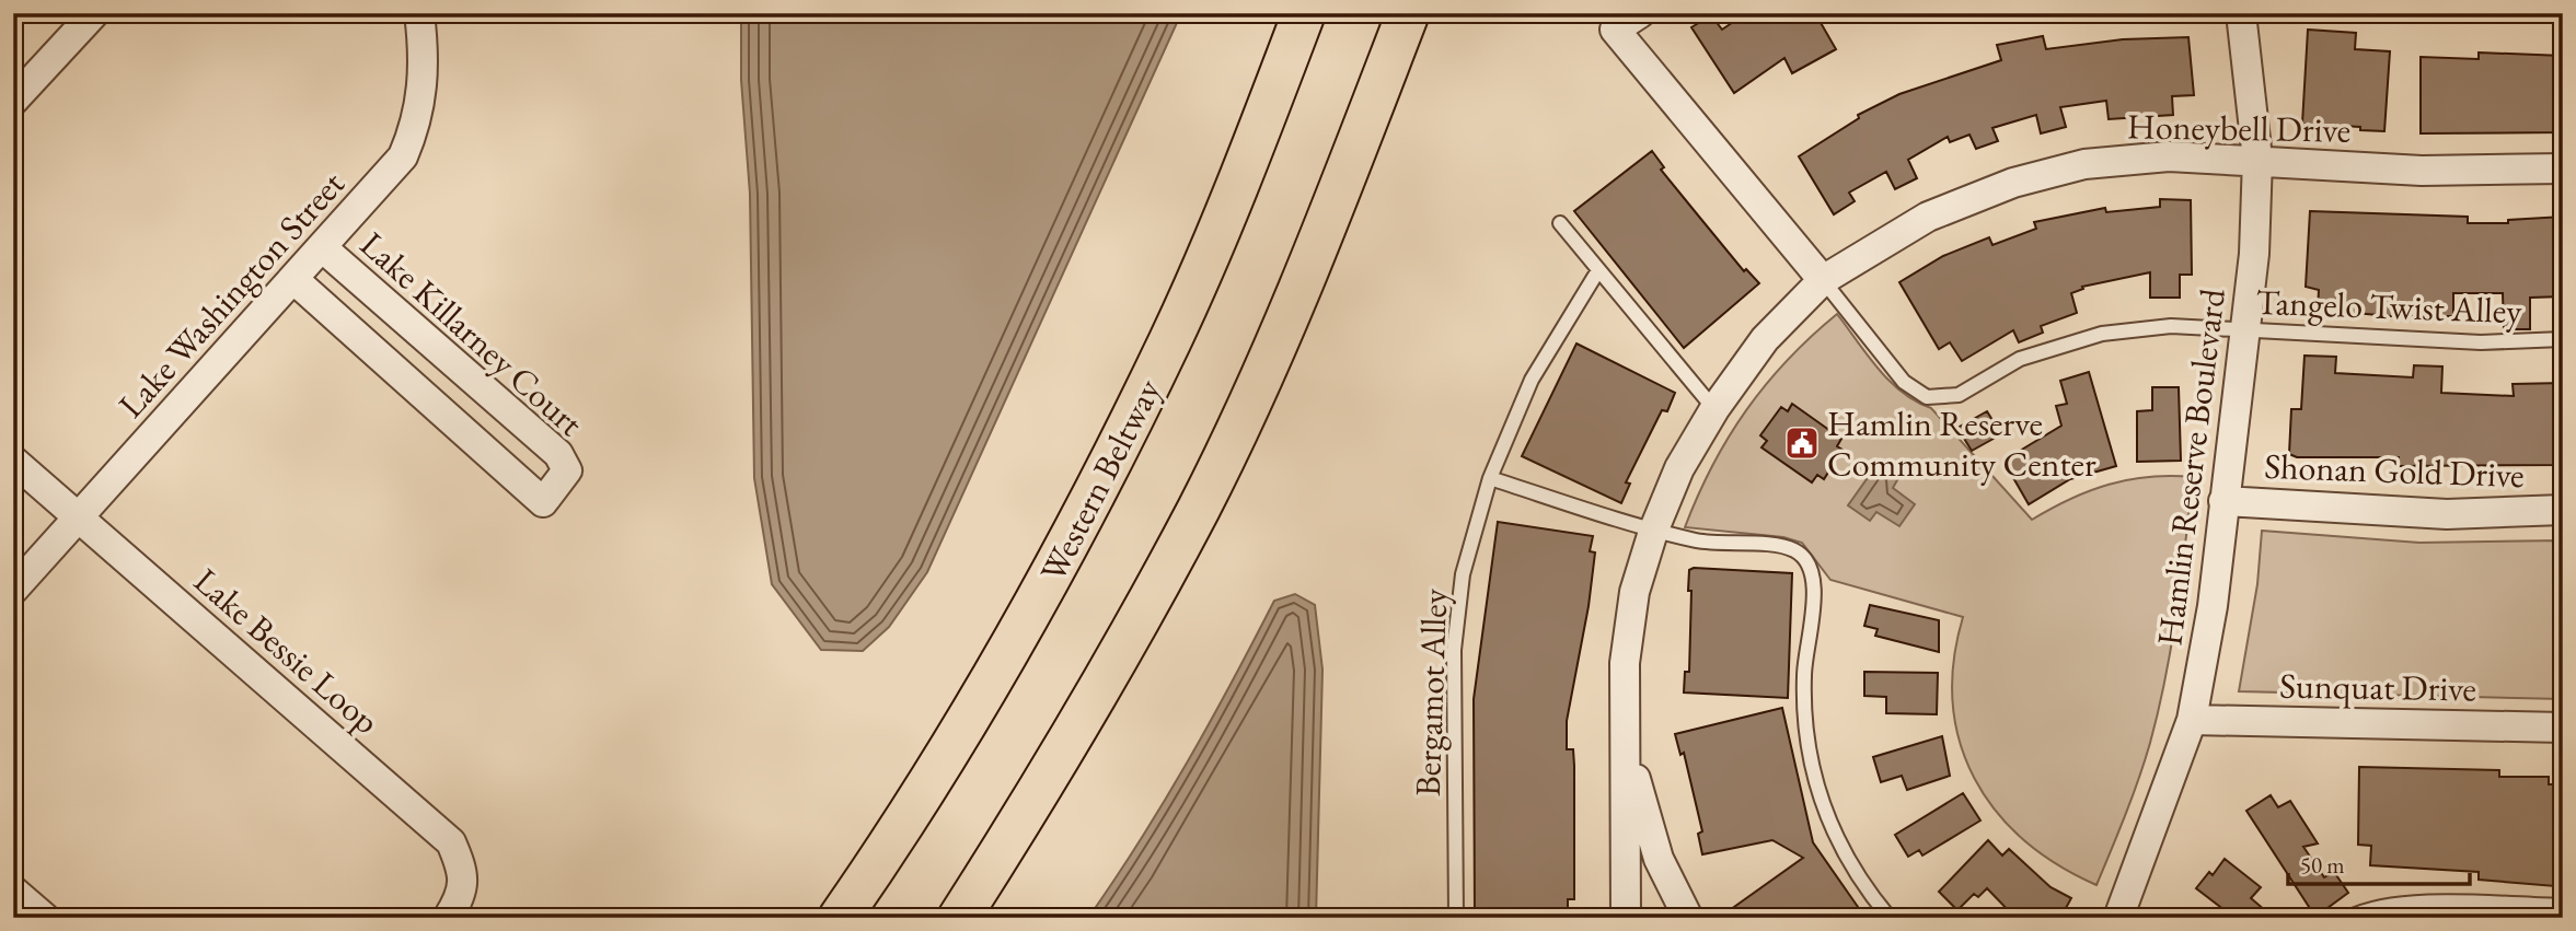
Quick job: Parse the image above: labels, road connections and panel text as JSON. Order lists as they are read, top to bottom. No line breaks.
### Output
{"streets":{"highway":["Western Beltway"],"street":["Honeybell Drive","Lake Washington Street","Lake Killarney Court","Hamlin Reserve Boulevard","Shonan Gold Drive","Lake Bessie Loop","Sunquat Drive"],"lane":["Tangelo Twist Alley","Bergamot Alley"]},"crossings":[["Honeybell Drive","Tangelo Twist Alley"],["Honeybell Drive","Hamlin Reserve Boulevard"],["Lake Washington Street","Lake Killarney Court"],["Lake Washington Street","Lake Bessie Loop"],["Tangelo Twist Alley","Hamlin Reserve Boulevard"],["Hamlin Reserve Boulevard","Shonan Gold Drive"],["Hamlin Reserve Boulevard","Sunquat Drive"]],"places":{"public building":["Hamlin Reserve Community Center"]},"scale_bar":"50 m"}
